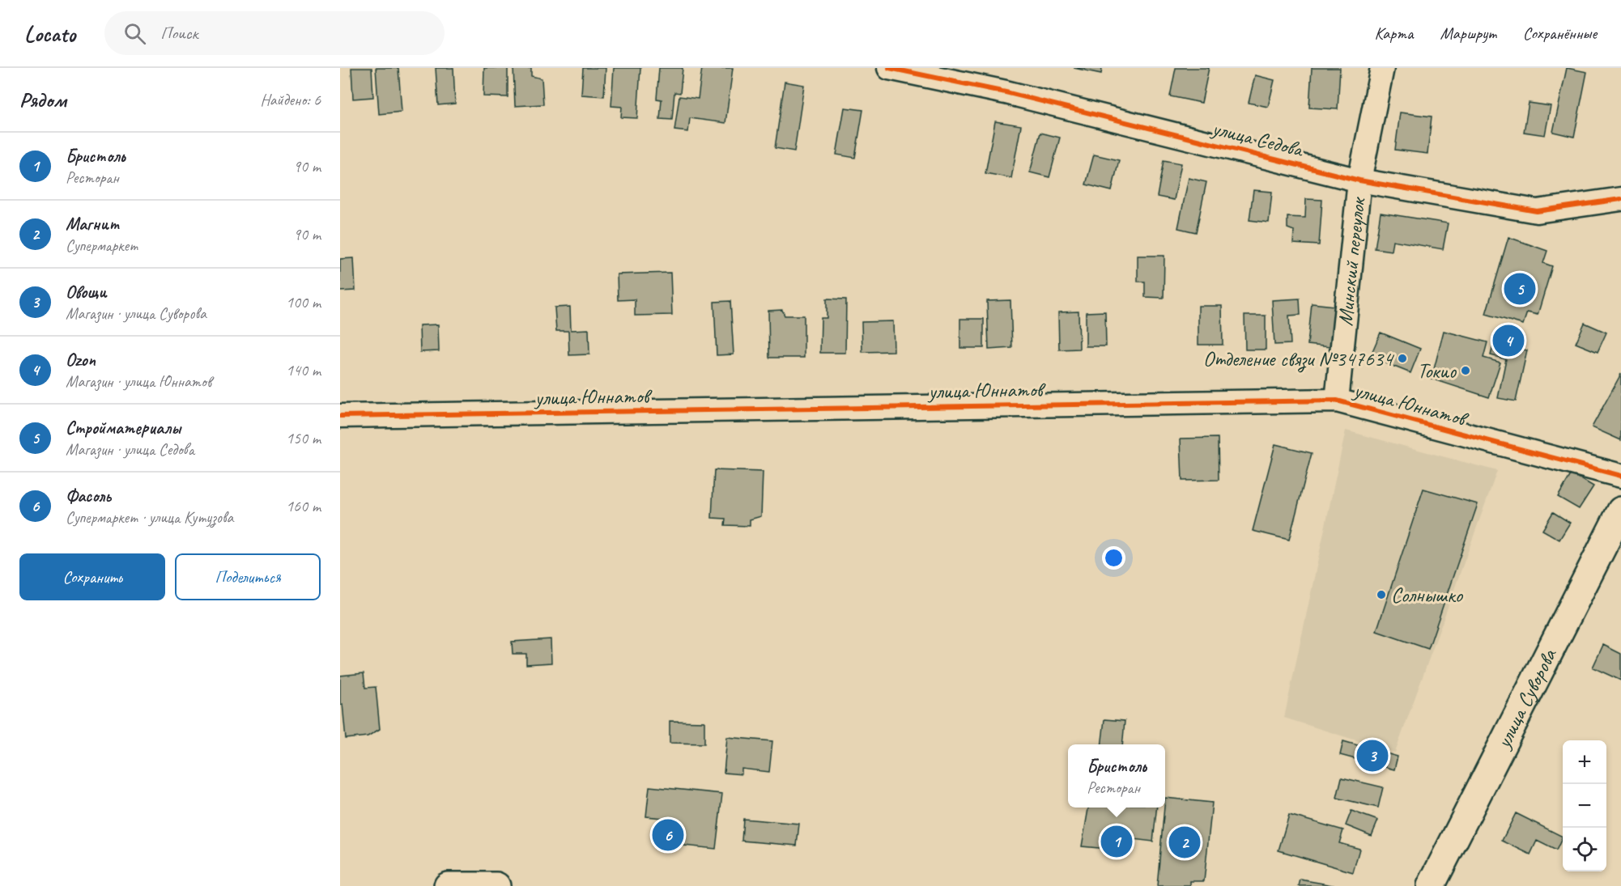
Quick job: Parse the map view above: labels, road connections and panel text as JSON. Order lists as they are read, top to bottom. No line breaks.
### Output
{"streets":{"main road":["улица Суворова"],"street":["улица Седова","Минский переулок","улица Юннатов"]},"crossings":[["улица Седова","Минский переулок"],["Минский переулок","улица Юннатов"]],"places":["Отделение связи №347634","Токио","Солнышко"],"page":{"header":"Locato","search":"Поиск","nav":["Карта","Маршрут","Сохранённые"],"heading":["Рядом","Найдено: 6"],"list":[{"mark":"1","name":"Бристоль","note":"Ресторан","value":"90 m"},{"mark":"2","name":"Магнит","note":"Супермаркет","value":"90 m"},{"mark":"3","name":"Овощи","note":"Магазин · улица Суворова","value":"100 m"},{"mark":"4","name":"Ozon","note":"Магазин · улица Юннатов","value":"140 m"},{"mark":"5","name":"Стройматериалы","note":"Магазин · улица Седова","value":"150 m"},{"mark":"6","name":"Фасоль","note":"Супермаркет · улица Кутузова","value":"160 m"}],"pins":["5","4","3","6","1","2"],"buttons":["Сохранить","Поделиться"],"map_buttons":["+","−"],"popup":["Бристоль","Ресторан"]}}
